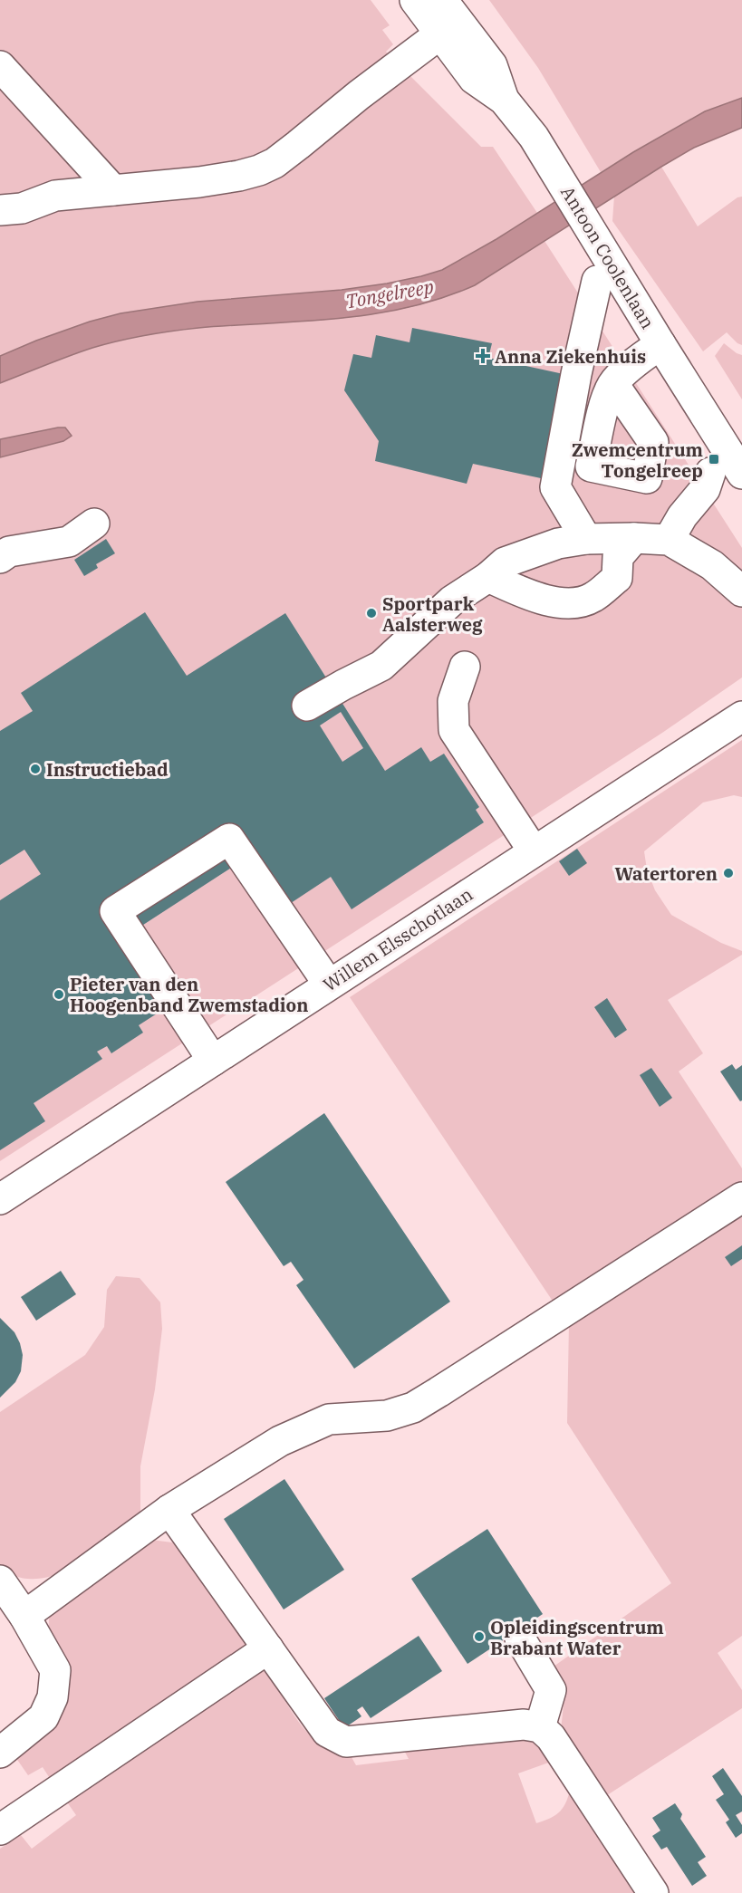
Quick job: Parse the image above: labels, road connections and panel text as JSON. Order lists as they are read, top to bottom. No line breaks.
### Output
{"streets":{"street":["Antoon Coolenlaan","Willem Elsschotlaan"]},"water":["Tongelreep"],"places":{"health":["Anna Ziekenhuis"],"transit":["Zwemcentrum Tongelreep"],"other":["Sportpark Aalsterweg","Instructiebad","Watertoren","Pieter van den Hoogenband Zwemstadion","Opleidingscentrum Brabant Water"]}}
